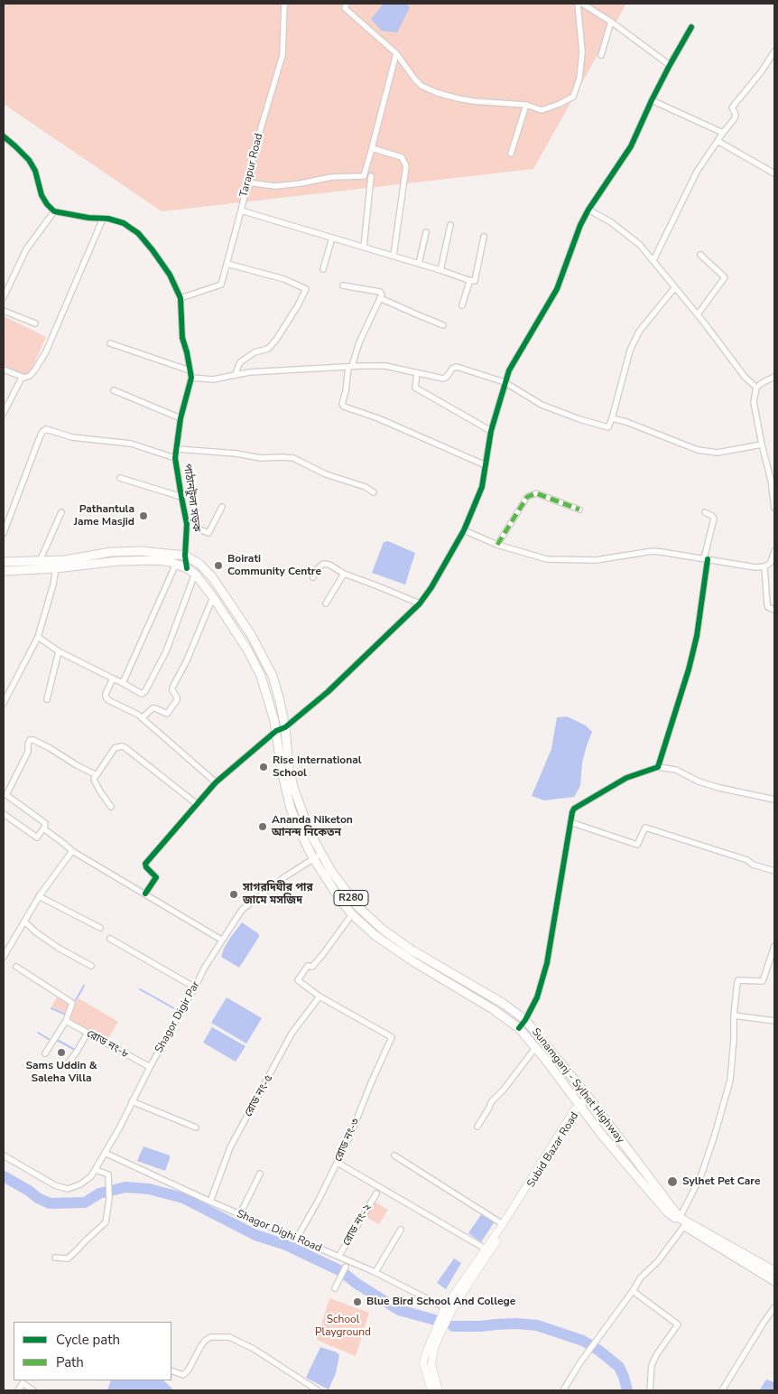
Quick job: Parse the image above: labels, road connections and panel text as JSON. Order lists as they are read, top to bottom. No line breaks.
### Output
{"streets":{"main road":["R280","Sunamganj - Sylhet Highway","Subid Bazar Road"],"street":["Tarapur Road","পাঠানটুলা সড়ক","Shagor Digir Par","রোড নং-৮","রোড নং-৫","রোড নং-৩","রোড নং-২","Shagor Dighi Road"]},"crossings":[["Tarapur Road","পাঠানটুলা সড়ক"],["পাঠানটুলা সড়ক","Sunamganj - Sylhet Highway"],["Shagor Digir Par","রোড নং-৮"],["Shagor Digir Par","Sunamganj - Sylhet Highway"],["Shagor Digir Par","Shagor Dighi Road"],["Sunamganj - Sylhet Highway","Subid Bazar Road"],["রোড নং-৫","রোড নং-৩"],["রোড নং-৫","Shagor Dighi Road"],["রোড নং-৩","Shagor Dighi Road"],["Subid Bazar Road","Shagor Dighi Road"],["রোড নং-২","Shagor Dighi Road"]],"parks":["School Playground"],"places":["Pathantula Jame Masjid","Boirati Community Centre","Rise International School","Ananda Niketon আনন্দ নিকেতন","সাগরদিঘীর পার জামে মসজিদ","Sams Uddin & Saleha Villa","Sylhet Pet Care","Blue Bird School And College"],"legend":["Cycle path","Path"]}
